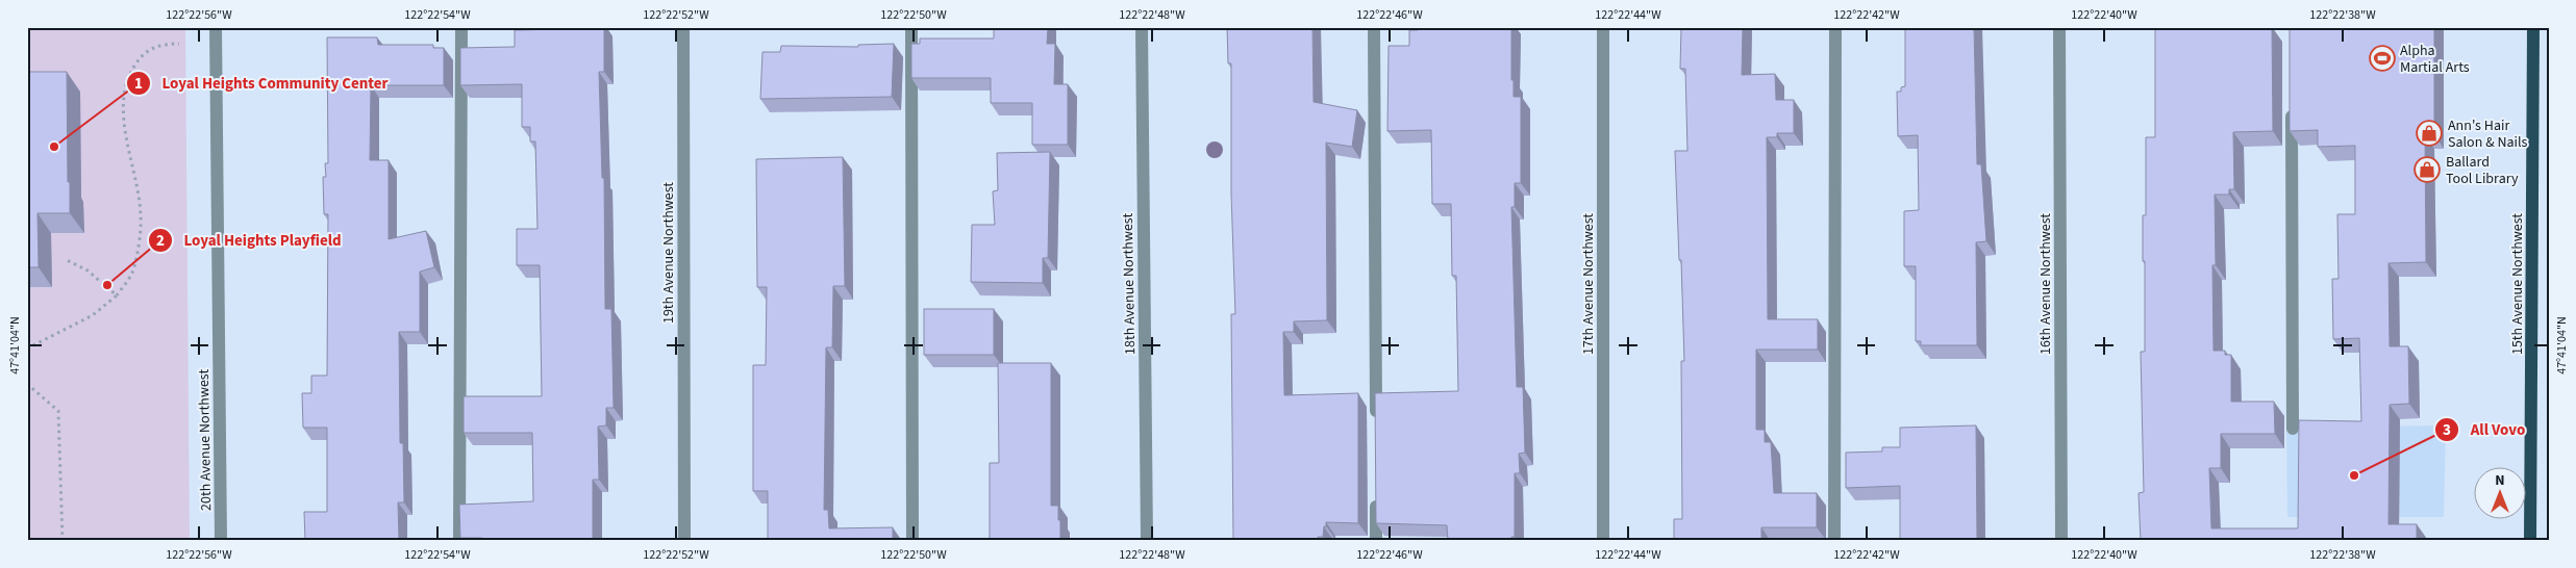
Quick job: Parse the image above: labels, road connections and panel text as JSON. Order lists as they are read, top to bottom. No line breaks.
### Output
{"streets":{"main road":["15th Avenue Northwest"],"street":["19th Avenue Northwest","18th Avenue Northwest","17th Avenue Northwest","16th Avenue Northwest","20th Avenue Northwest"]},"places":{"sports":["Alpha Martial Arts"],"shop":["Ann's Hair Salon & Nails","Ballard Tool Library"],"other":["Loyal Heights Community Center","Loyal Heights Playfield","All Vovo"]},"north":"top","coordinates":["122°22'56\"W","122°22'54\"W","122°22'52\"W","122°22'50\"W","122°22'48\"W","122°22'46\"W","122°22'44\"W","122°22'42\"W","122°22'40\"W","122°22'38\"W","47°41'04\"N"]}
